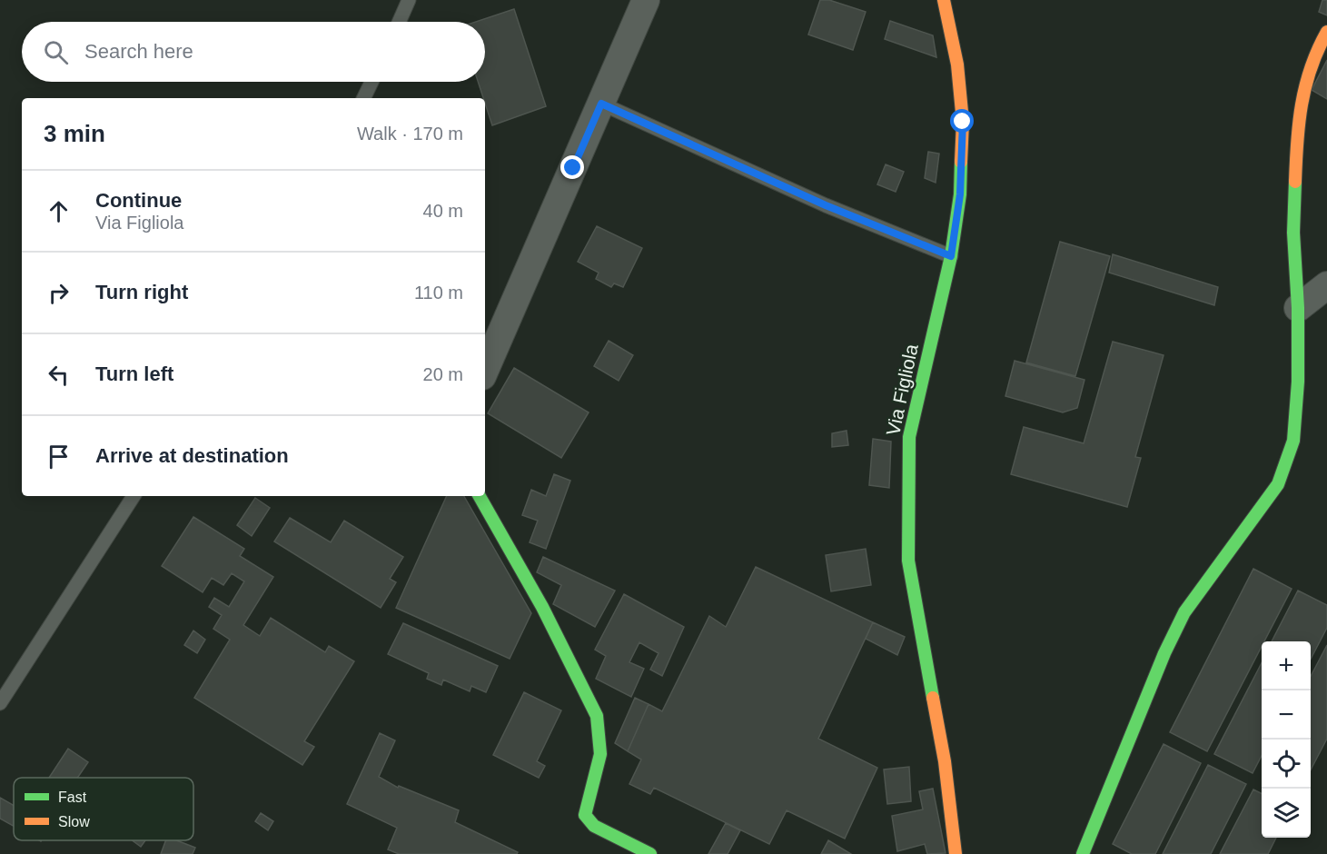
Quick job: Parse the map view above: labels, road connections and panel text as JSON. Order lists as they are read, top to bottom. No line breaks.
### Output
{"streets":{"street":["Via Figliola"]},"legend":["Fast","Slow"],"page":{"search":"Search here","heading":["3 min","Walk · 170 m"],"list":[["Continue","Via Figliola","40 m"],["Turn right","110 m"],["Turn left","20 m"],"Arrive at destination"],"map_buttons":["+","−"]}}
